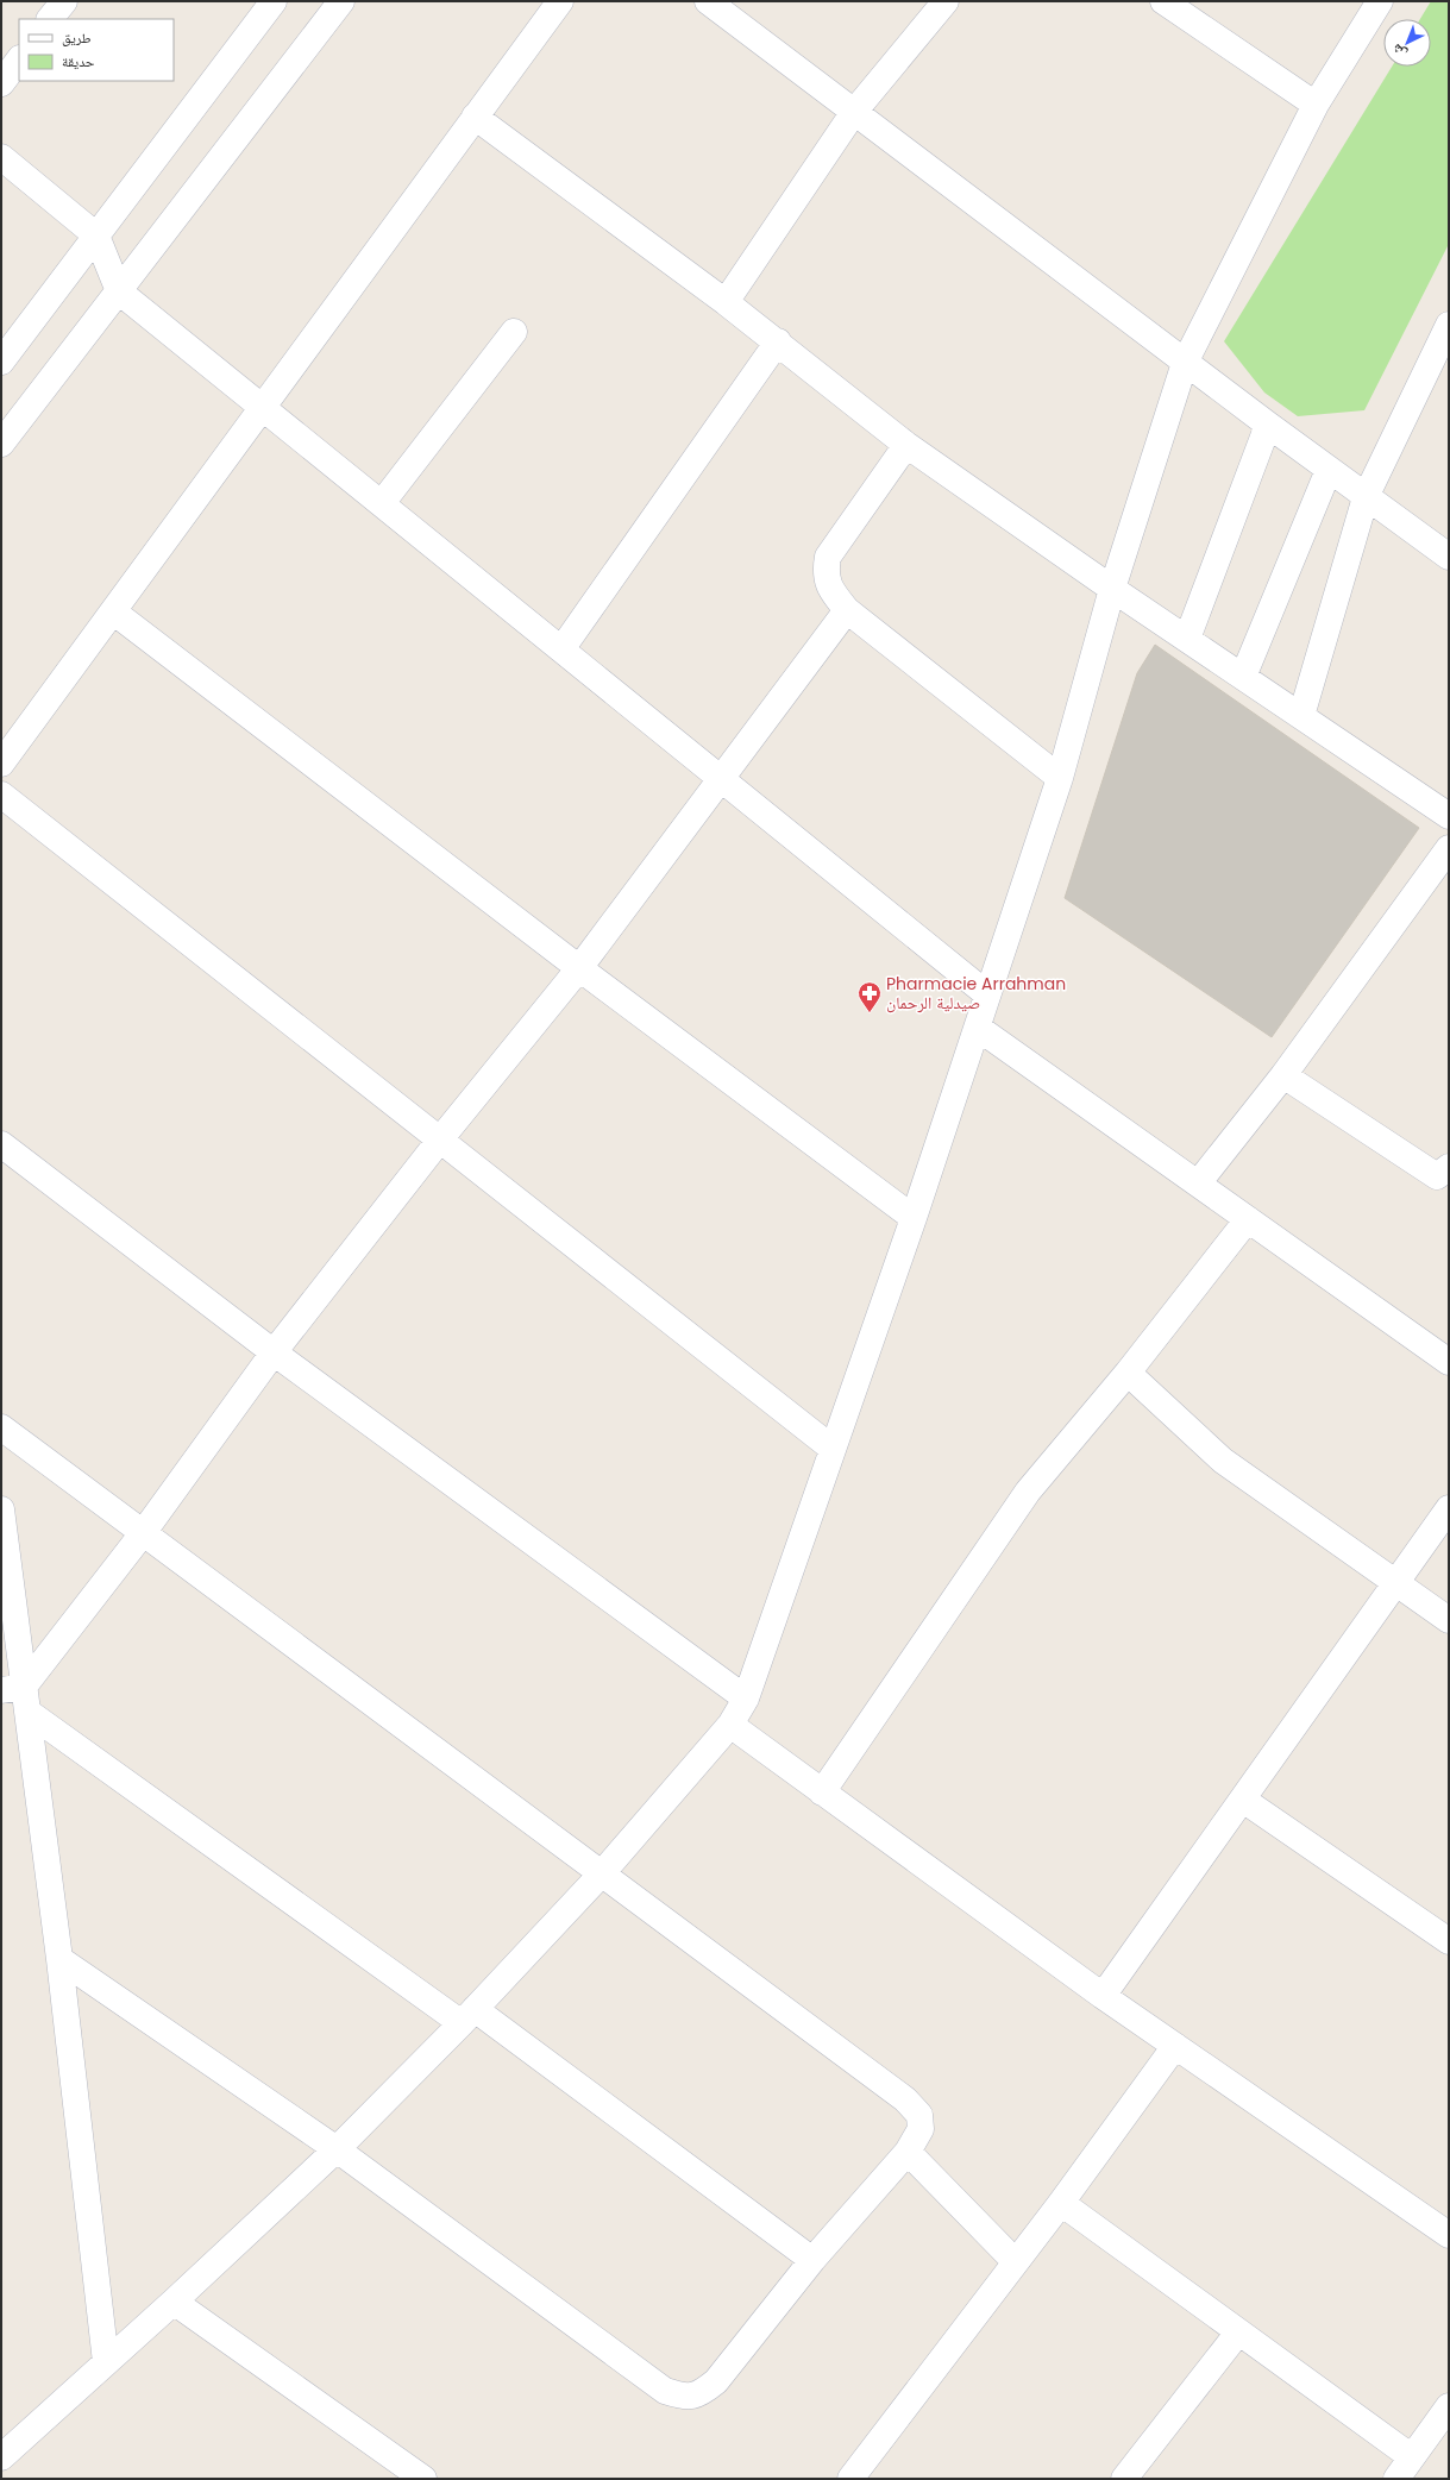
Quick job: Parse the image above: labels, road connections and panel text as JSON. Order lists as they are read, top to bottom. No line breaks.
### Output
{"places":{"pharmacy":["Pharmacie Arrahman صيدلية الرحمان"]},"legend":["طريق","حديقة"],"north":"bottom left"}
